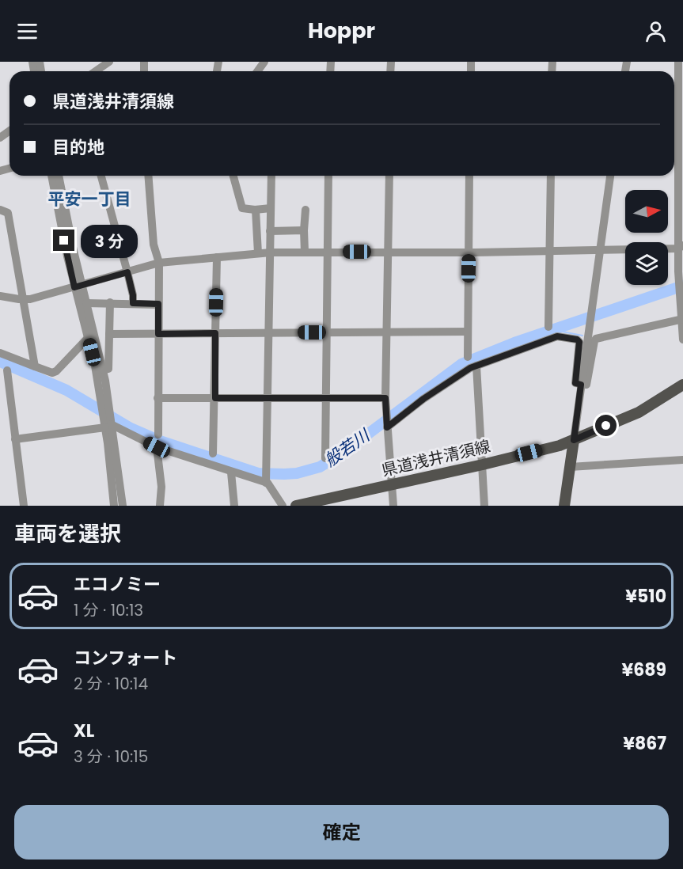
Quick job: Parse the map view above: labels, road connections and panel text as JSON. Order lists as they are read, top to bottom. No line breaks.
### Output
{"streets":{"main road":["県道浅井清須線"]},"districts":["平安一丁目"],"water":["般若川"],"north":"right","page":{"header":"Hoppr","banner":["県道浅井清須線","目的地"],"bubble":"3 分","heading":"車両を選択","list":[{"name":"エコノミー","note":"1 分 · 10:13","value":"¥510"},{"name":"コンフォート","note":"2 分 · 10:14","value":"¥689"},{"name":"XL","note":"3 分 · 10:15","value":"¥867"}],"buttons":"確定"}}
